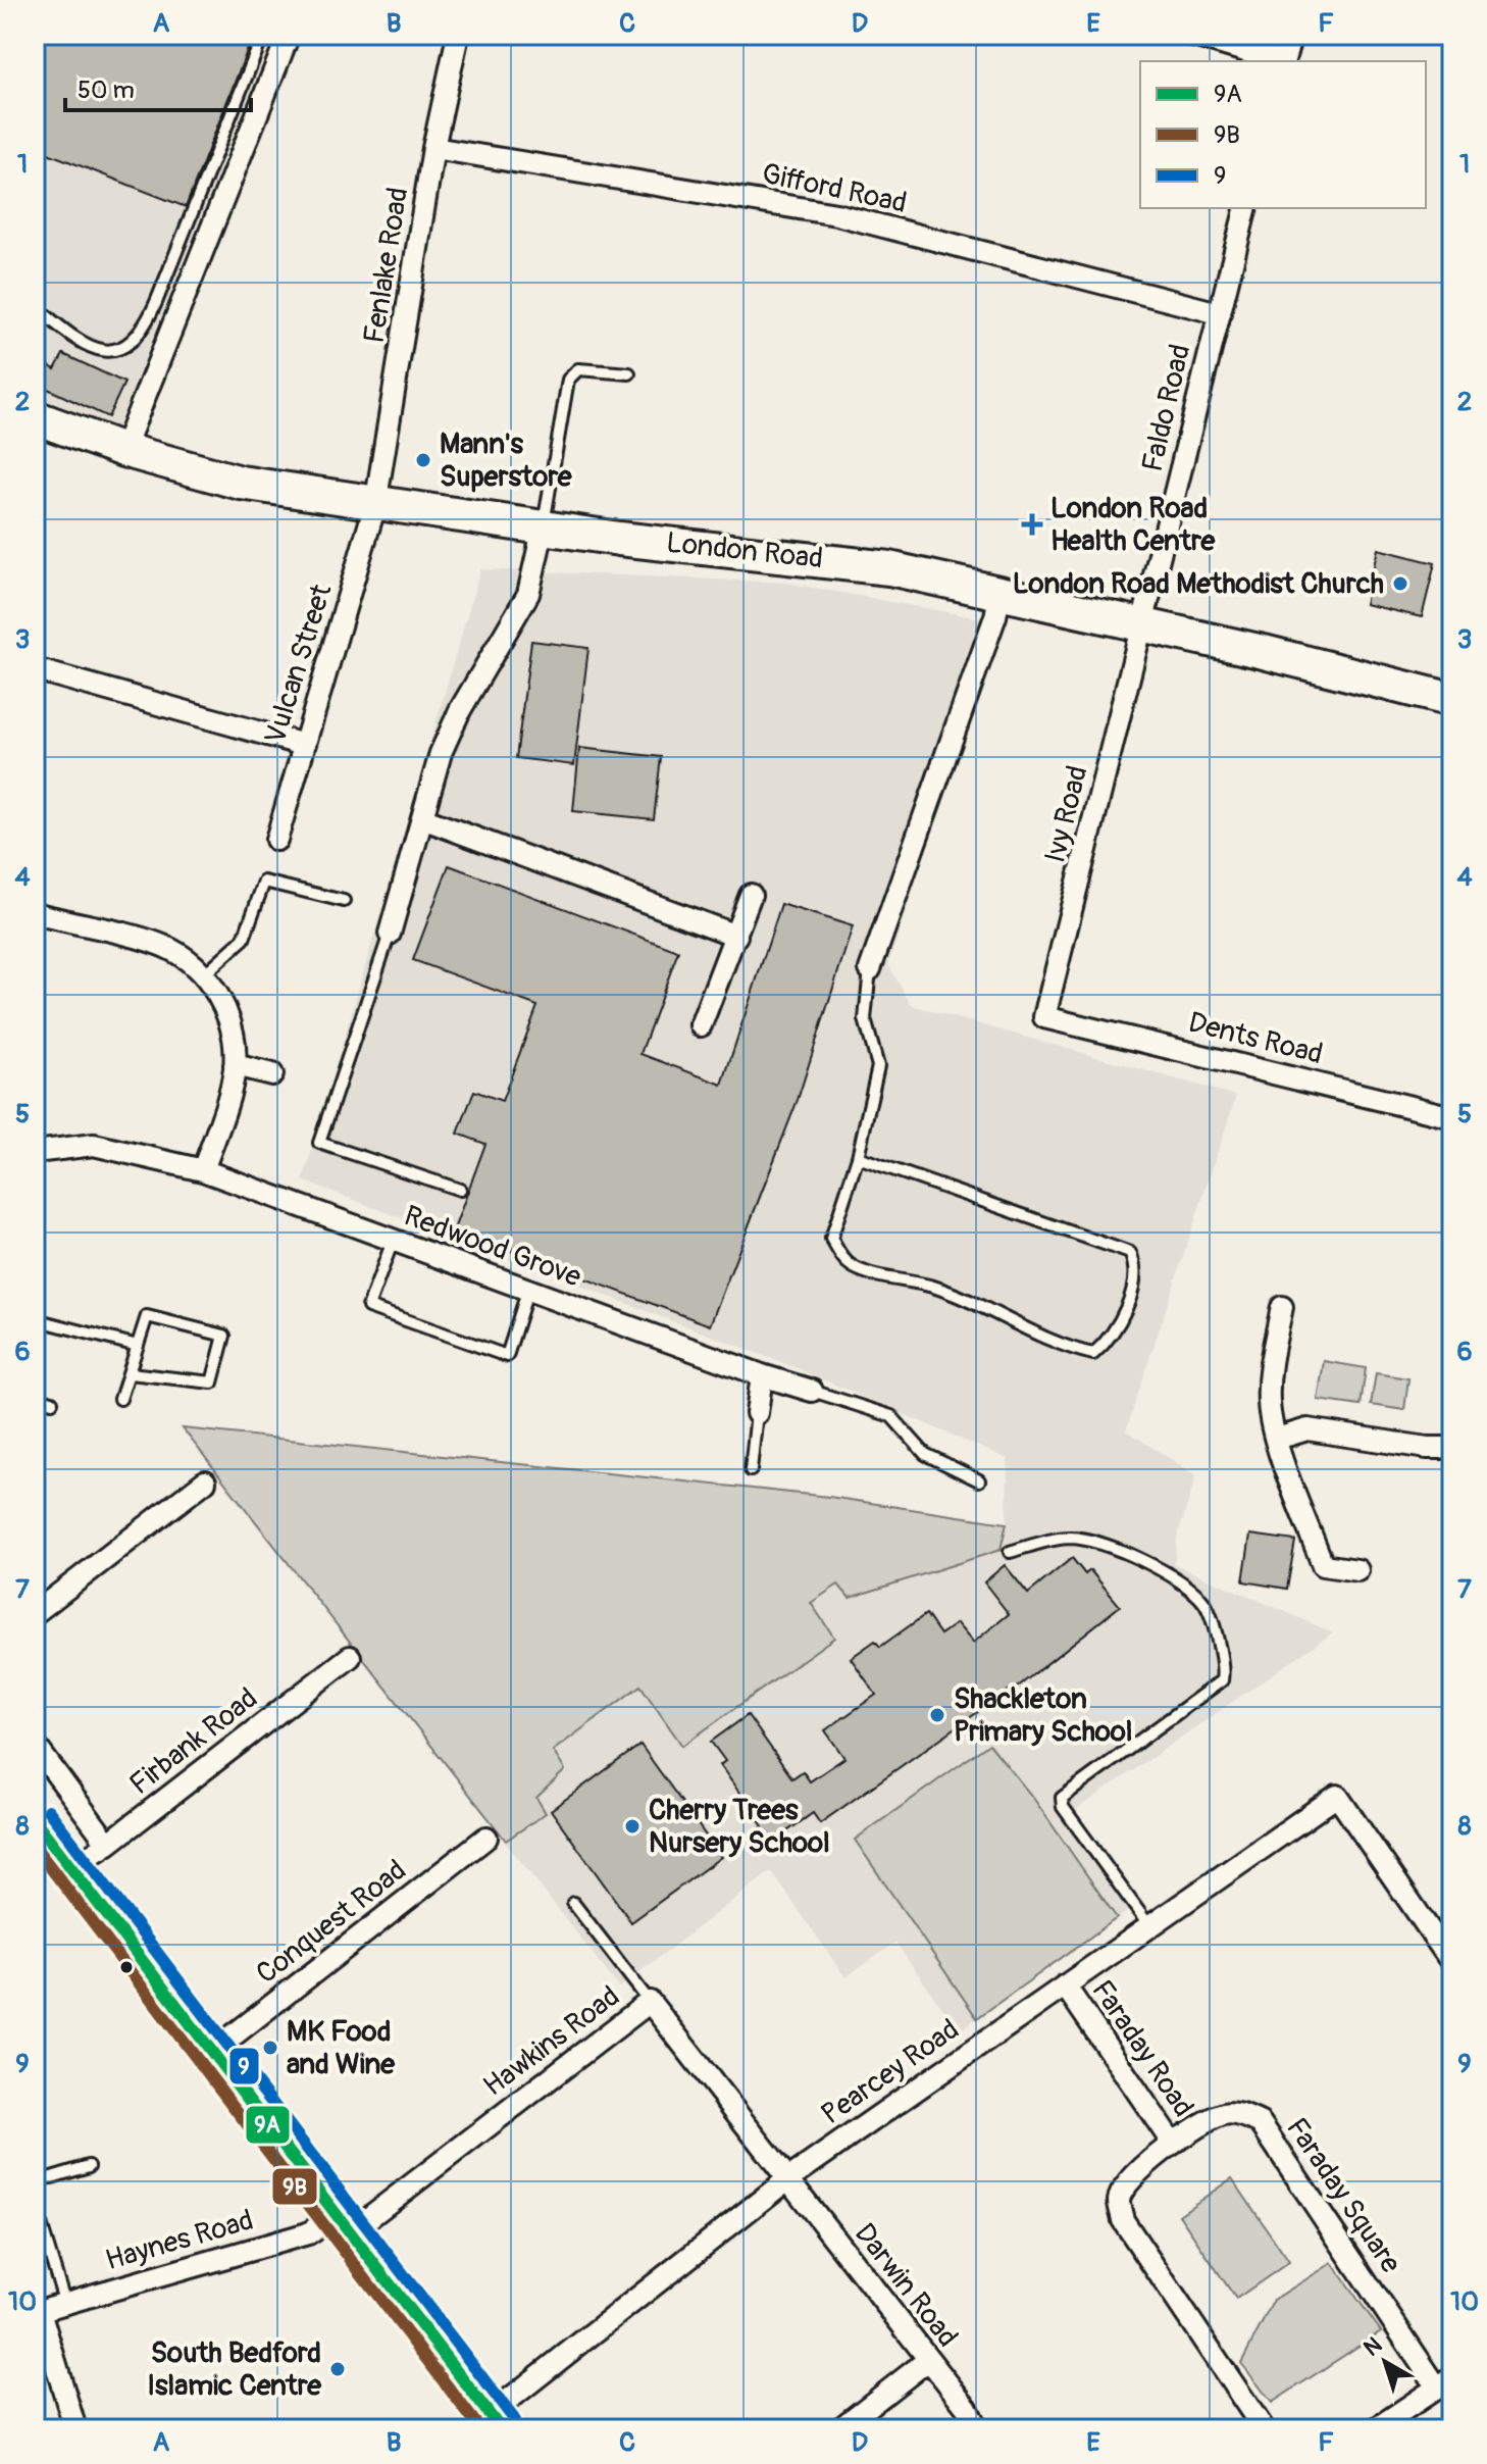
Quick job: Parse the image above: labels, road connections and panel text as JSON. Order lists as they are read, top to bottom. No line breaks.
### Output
{"streets":{"main road":["London Road"],"street":["Gifford Road","Fenlake Road","Faldo Road","Vulcan Street","Ivy Road","Dents Road","Redwood Grove","Firbank Road","Conquest Road","Hawkins Road","Faraday Road","Pearcey Road","Faraday Square","Haynes Road","Darwin Road"]},"crossings":[["Gifford Road","Fenlake Road"],["Gifford Road","Faldo Road"],["Fenlake Road","London Road"],["Fenlake Road","Vulcan Street"],["Faldo Road","London Road"],["Faldo Road","Ivy Road"],["London Road","Vulcan Street"],["London Road","Ivy Road"],["Ivy Road","Dents Road"],["Hawkins Road","Pearcey Road"],["Hawkins Road","Haynes Road"],["Hawkins Road","Darwin Road"],["Faraday Road","Pearcey Road"],["Faraday Road","Faraday Square"],["Pearcey Road","Darwin Road"]],"places":{"other":["Mann's Superstore","London Road Methodist Church","Shackleton Primary School","Cherry Trees Nursery School","MK Food and Wine","South Bedford Islamic Centre"],"health":["London Road Health Centre"]},"lines":["transit line 9","transit line 9A","transit line 9B"],"legend":["9A","9B","9"],"scale_bar":"50 m","north":"top left","grid":{"columns":["A","B","C","D","E","F"],"rows":["1","2","3","4","5","6","7","8","9","10"]}}
